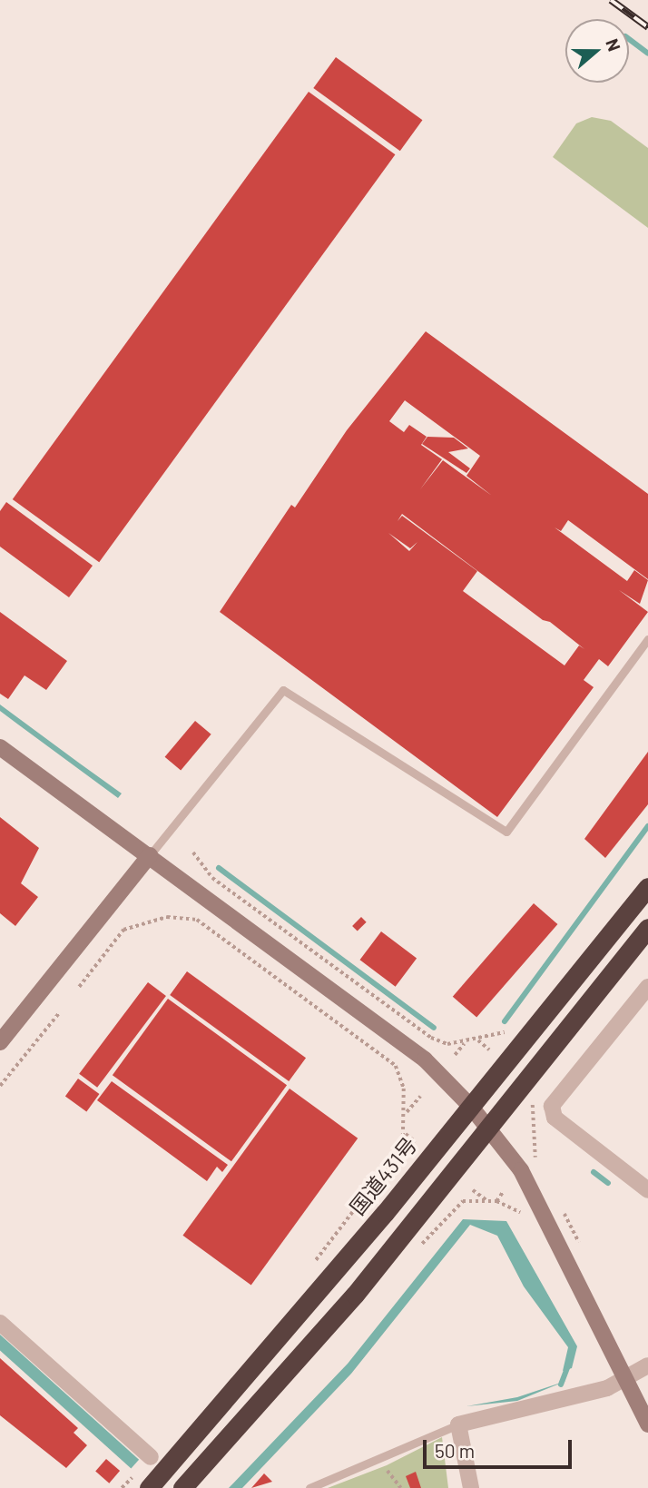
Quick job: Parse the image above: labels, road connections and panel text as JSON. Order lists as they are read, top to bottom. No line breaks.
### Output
{"streets":{"highway":["国道431号"]},"scale_bar":"50 m","north":"right"}
